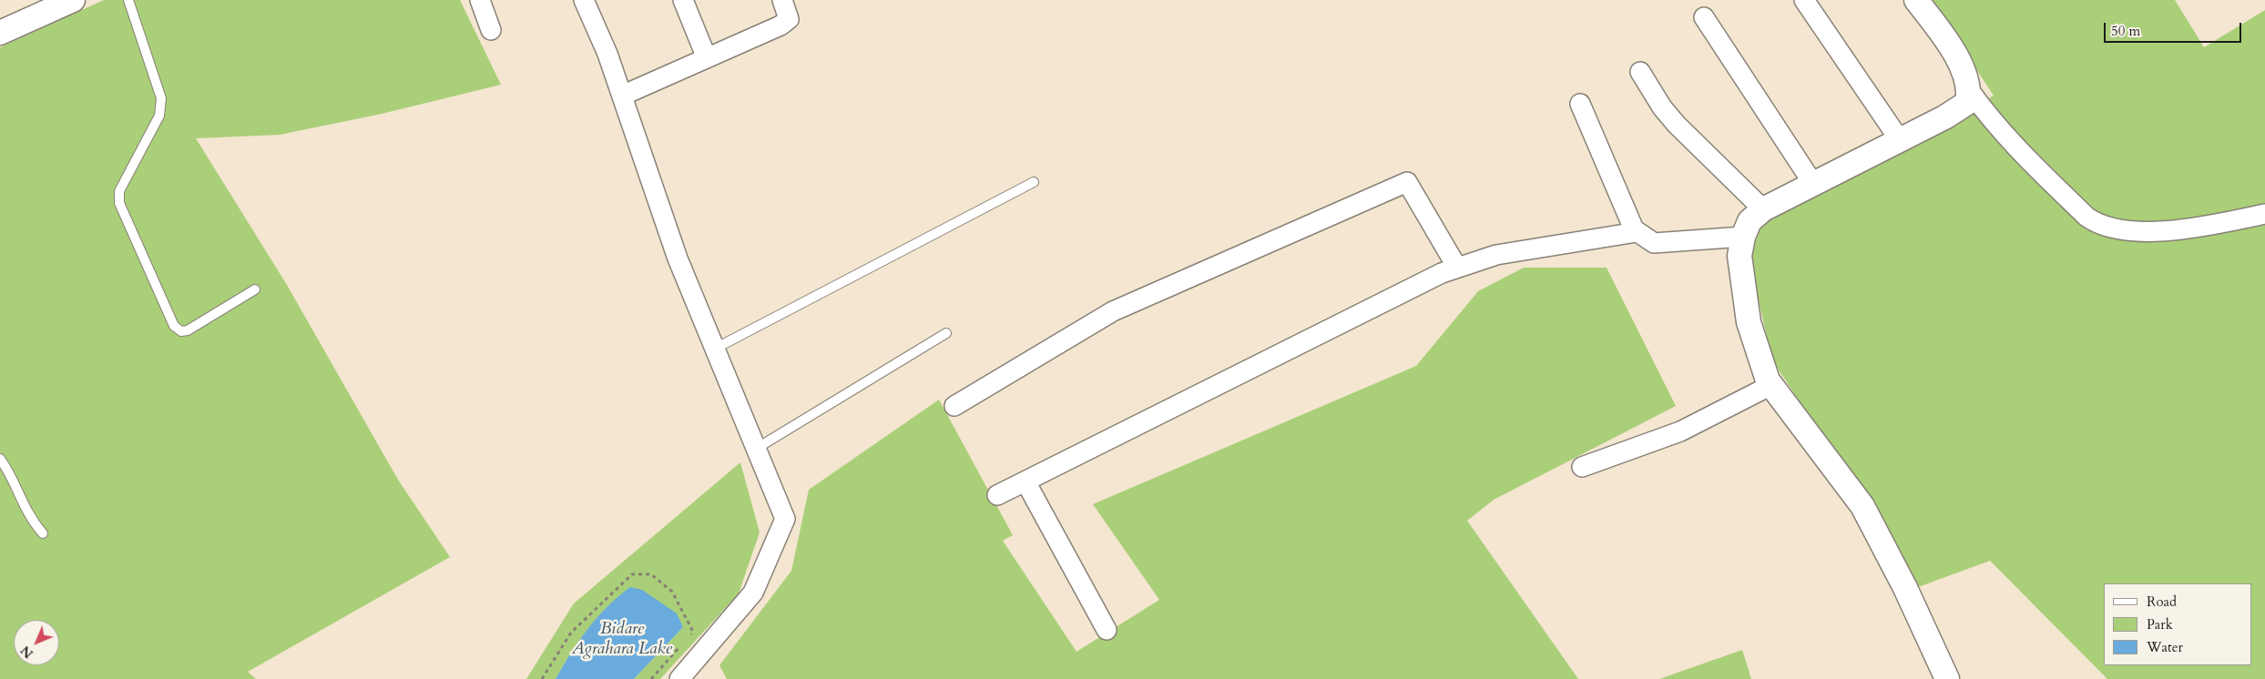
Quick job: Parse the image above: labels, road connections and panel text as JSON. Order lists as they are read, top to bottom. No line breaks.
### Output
{"water":["Bidare Agrahara Lake"],"legend":["Road","Park","Water"],"scale_bar":"50 m","north":"bottom left"}
